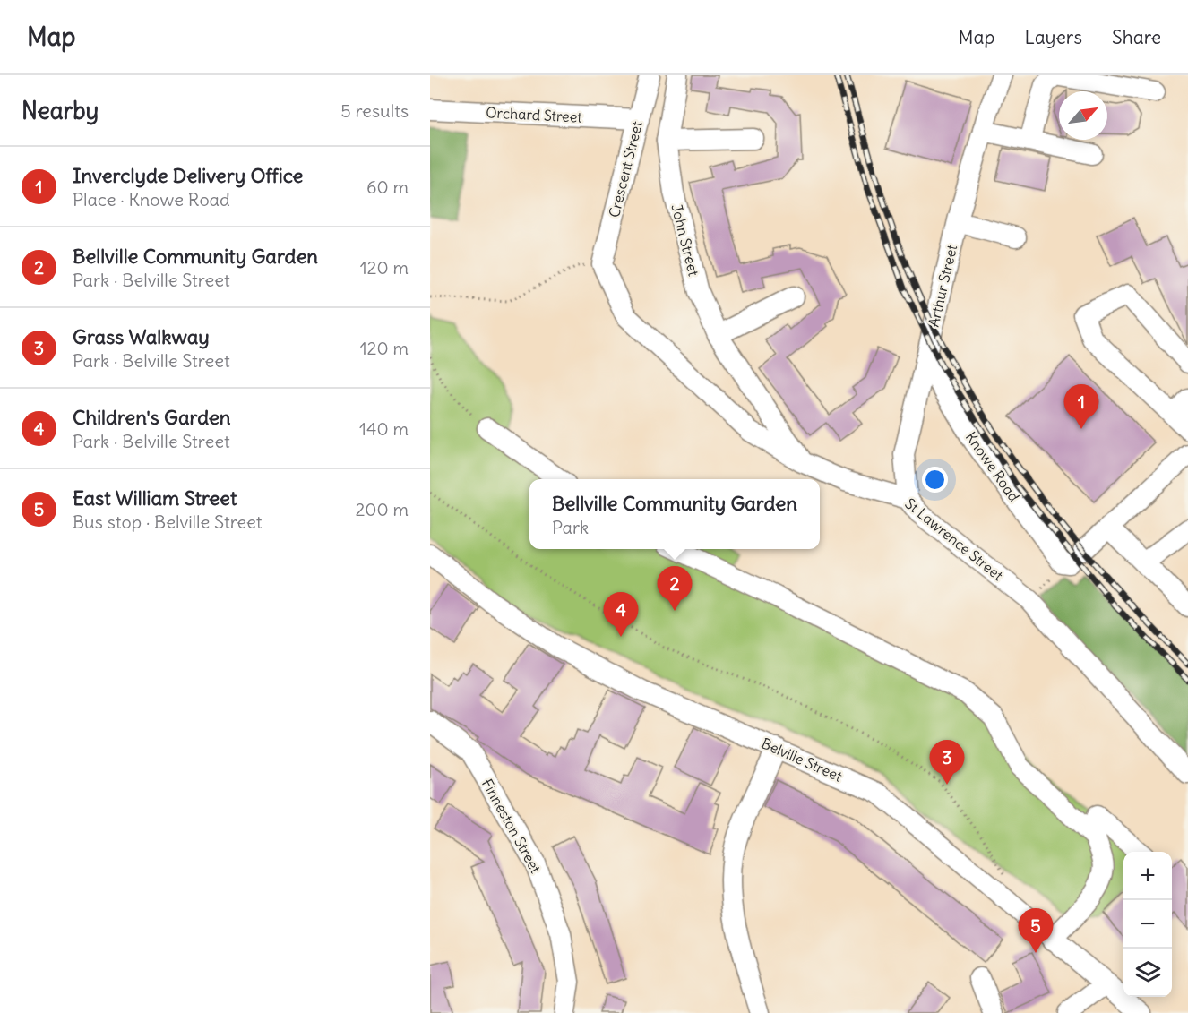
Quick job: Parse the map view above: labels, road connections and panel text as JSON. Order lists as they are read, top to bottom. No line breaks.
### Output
{"streets":{"street":["Orchard Street","Crescent Street","John Street","Arthur Street","Knowe Road","St Lawrence Street","Belville Street","Finneston Street"]},"crossings":[["Orchard Street","Crescent Street"],["Crescent Street","St Lawrence Street"],["John Street","St Lawrence Street"],["Arthur Street","Knowe Road"],["Arthur Street","St Lawrence Street"]],"north":"top right","page":{"header":"Map","nav":["Map","Layers","Share"],"heading":["Nearby","5 results"],"list":[{"mark":"1","name":"Inverclyde Delivery Office","note":"Place · Knowe Road","value":"60 m"},{"mark":"2","name":"Bellville Community Garden","note":"Park · Belville Street","value":"120 m"},{"mark":"3","name":"Grass Walkway","note":"Park · Belville Street","value":"120 m"},{"mark":"4","name":"Children's Garden","note":"Park · Belville Street","value":"140 m"},{"mark":"5","name":"East William Street","note":"Bus stop · Belville Street","value":"200 m"}],"pins":["1","2","4","3","5"],"popup":["Bellville Community Garden","Park"],"map_buttons":["+","−"]}}
